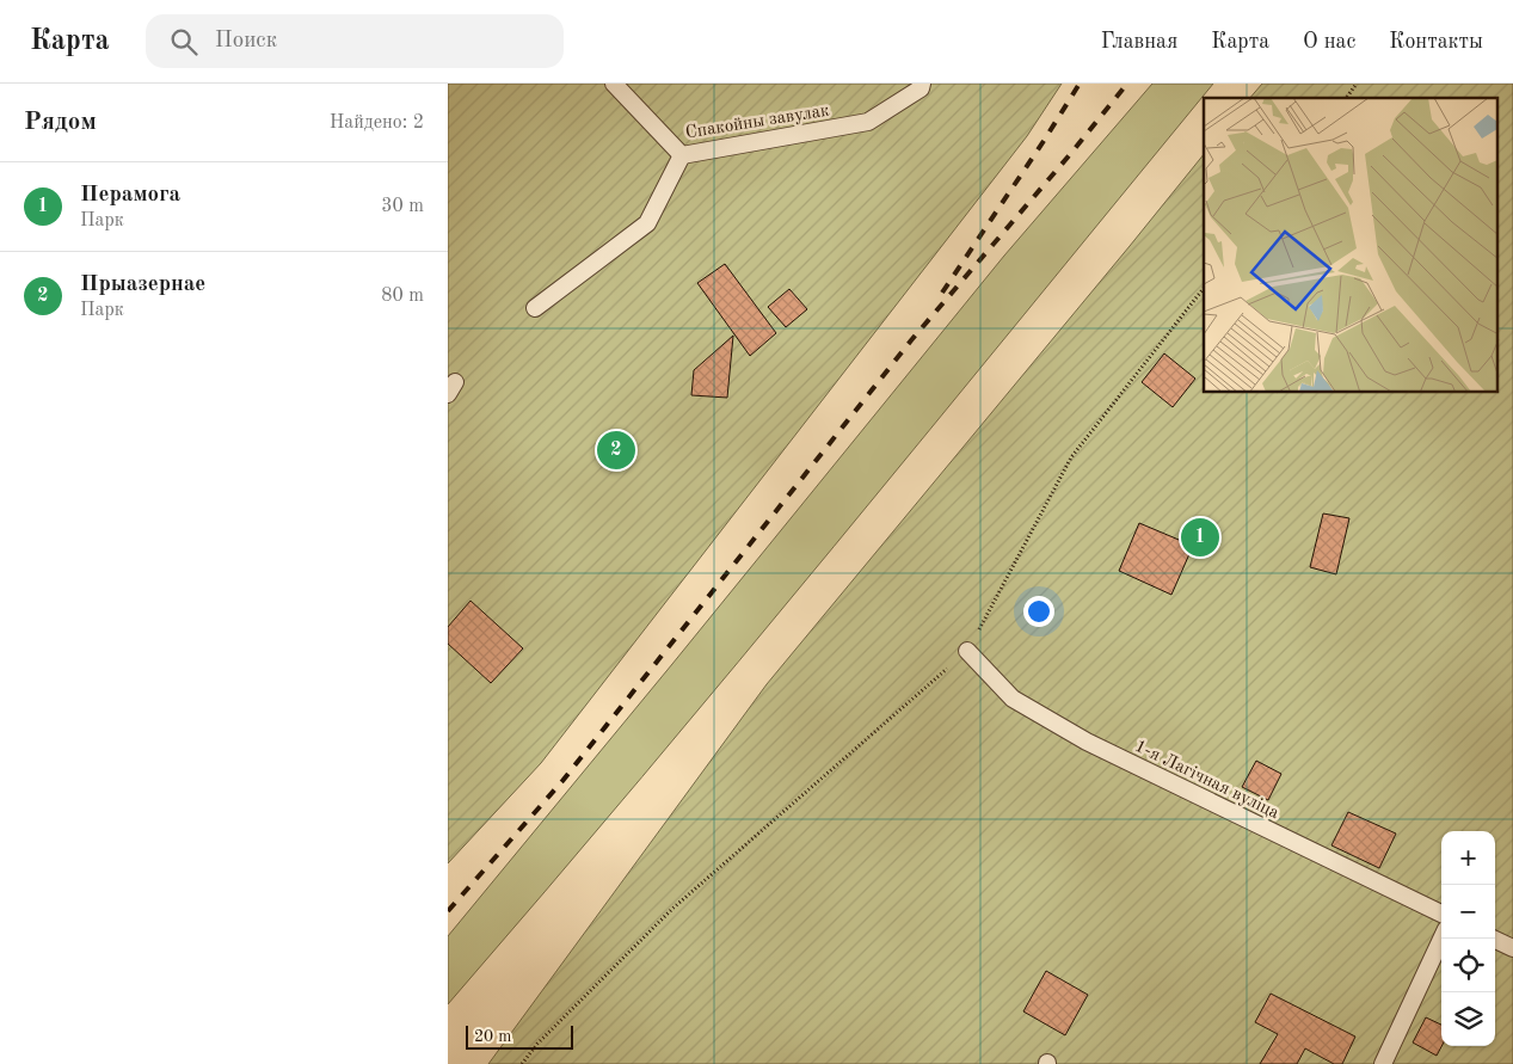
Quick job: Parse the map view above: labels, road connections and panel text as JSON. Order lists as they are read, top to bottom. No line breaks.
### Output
{"streets":{"lane":["Спакойны завулак","1-я Лагічная вуліца"]},"scale_bar":"20 m","page":{"header":"Карта","search":"Поиск","nav":["Главная","Карта","О нас","Контакты"],"heading":["Рядом","Найдено: 2"],"list":[{"mark":"1","name":"Перамога","note":"Парк","value":"30 m"},{"mark":"2","name":"Прыазернае","note":"Парк","value":"80 m"}],"pins":["2","1"],"map_buttons":["+","−"],"scale":"20 m"}}
